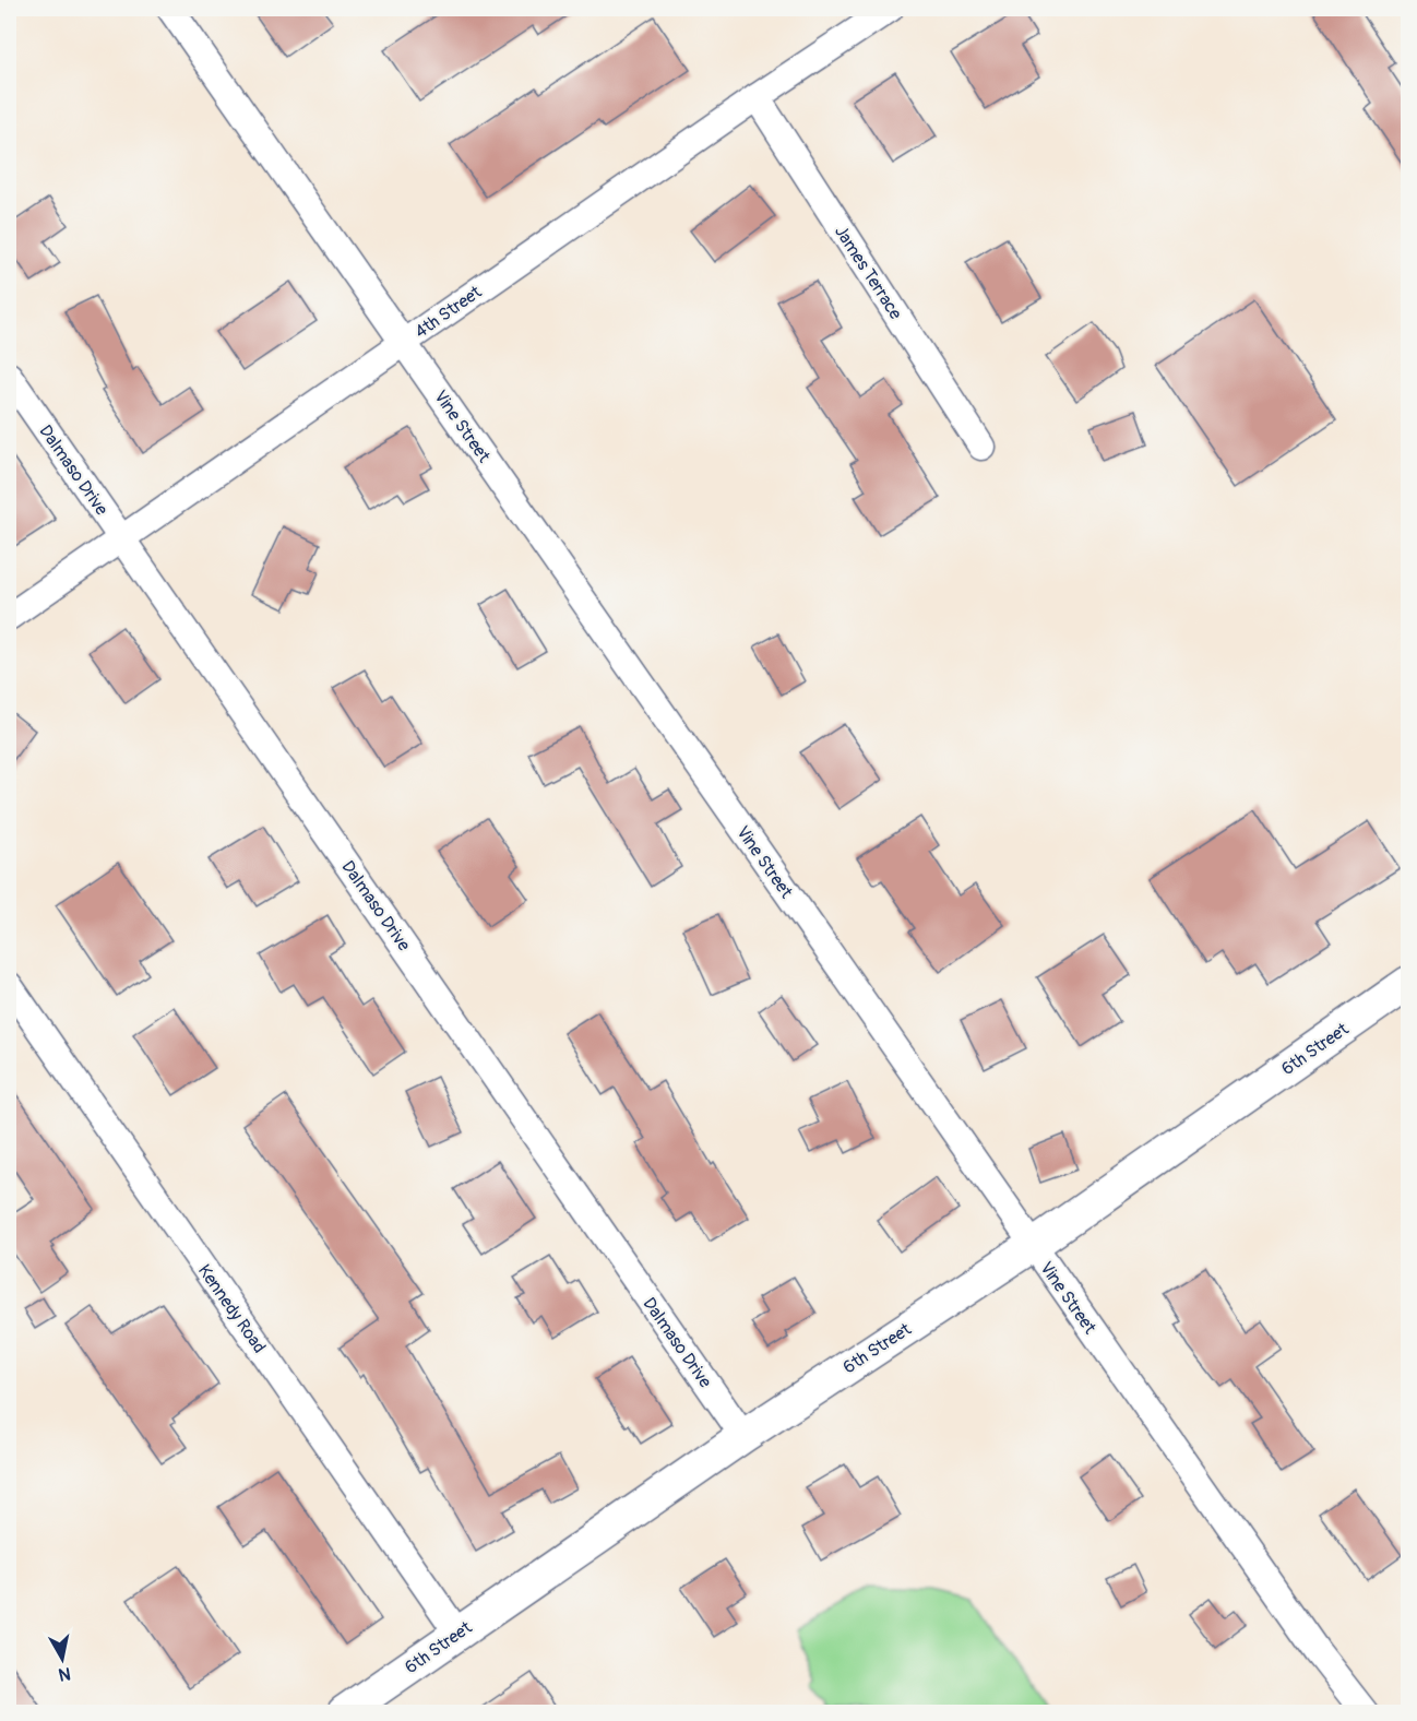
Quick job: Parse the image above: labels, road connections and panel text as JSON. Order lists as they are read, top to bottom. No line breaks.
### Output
{"streets":{"street":["James Terrace","4th Street","Vine Street","Dalmaso Drive","6th Street","Kennedy Road"]},"crossings":[["James Terrace","4th Street"],["4th Street","Vine Street"],["4th Street","Dalmaso Drive"],["Vine Street","6th Street"],["Dalmaso Drive","6th Street"],["6th Street","Kennedy Road"]],"north":"bottom"}
